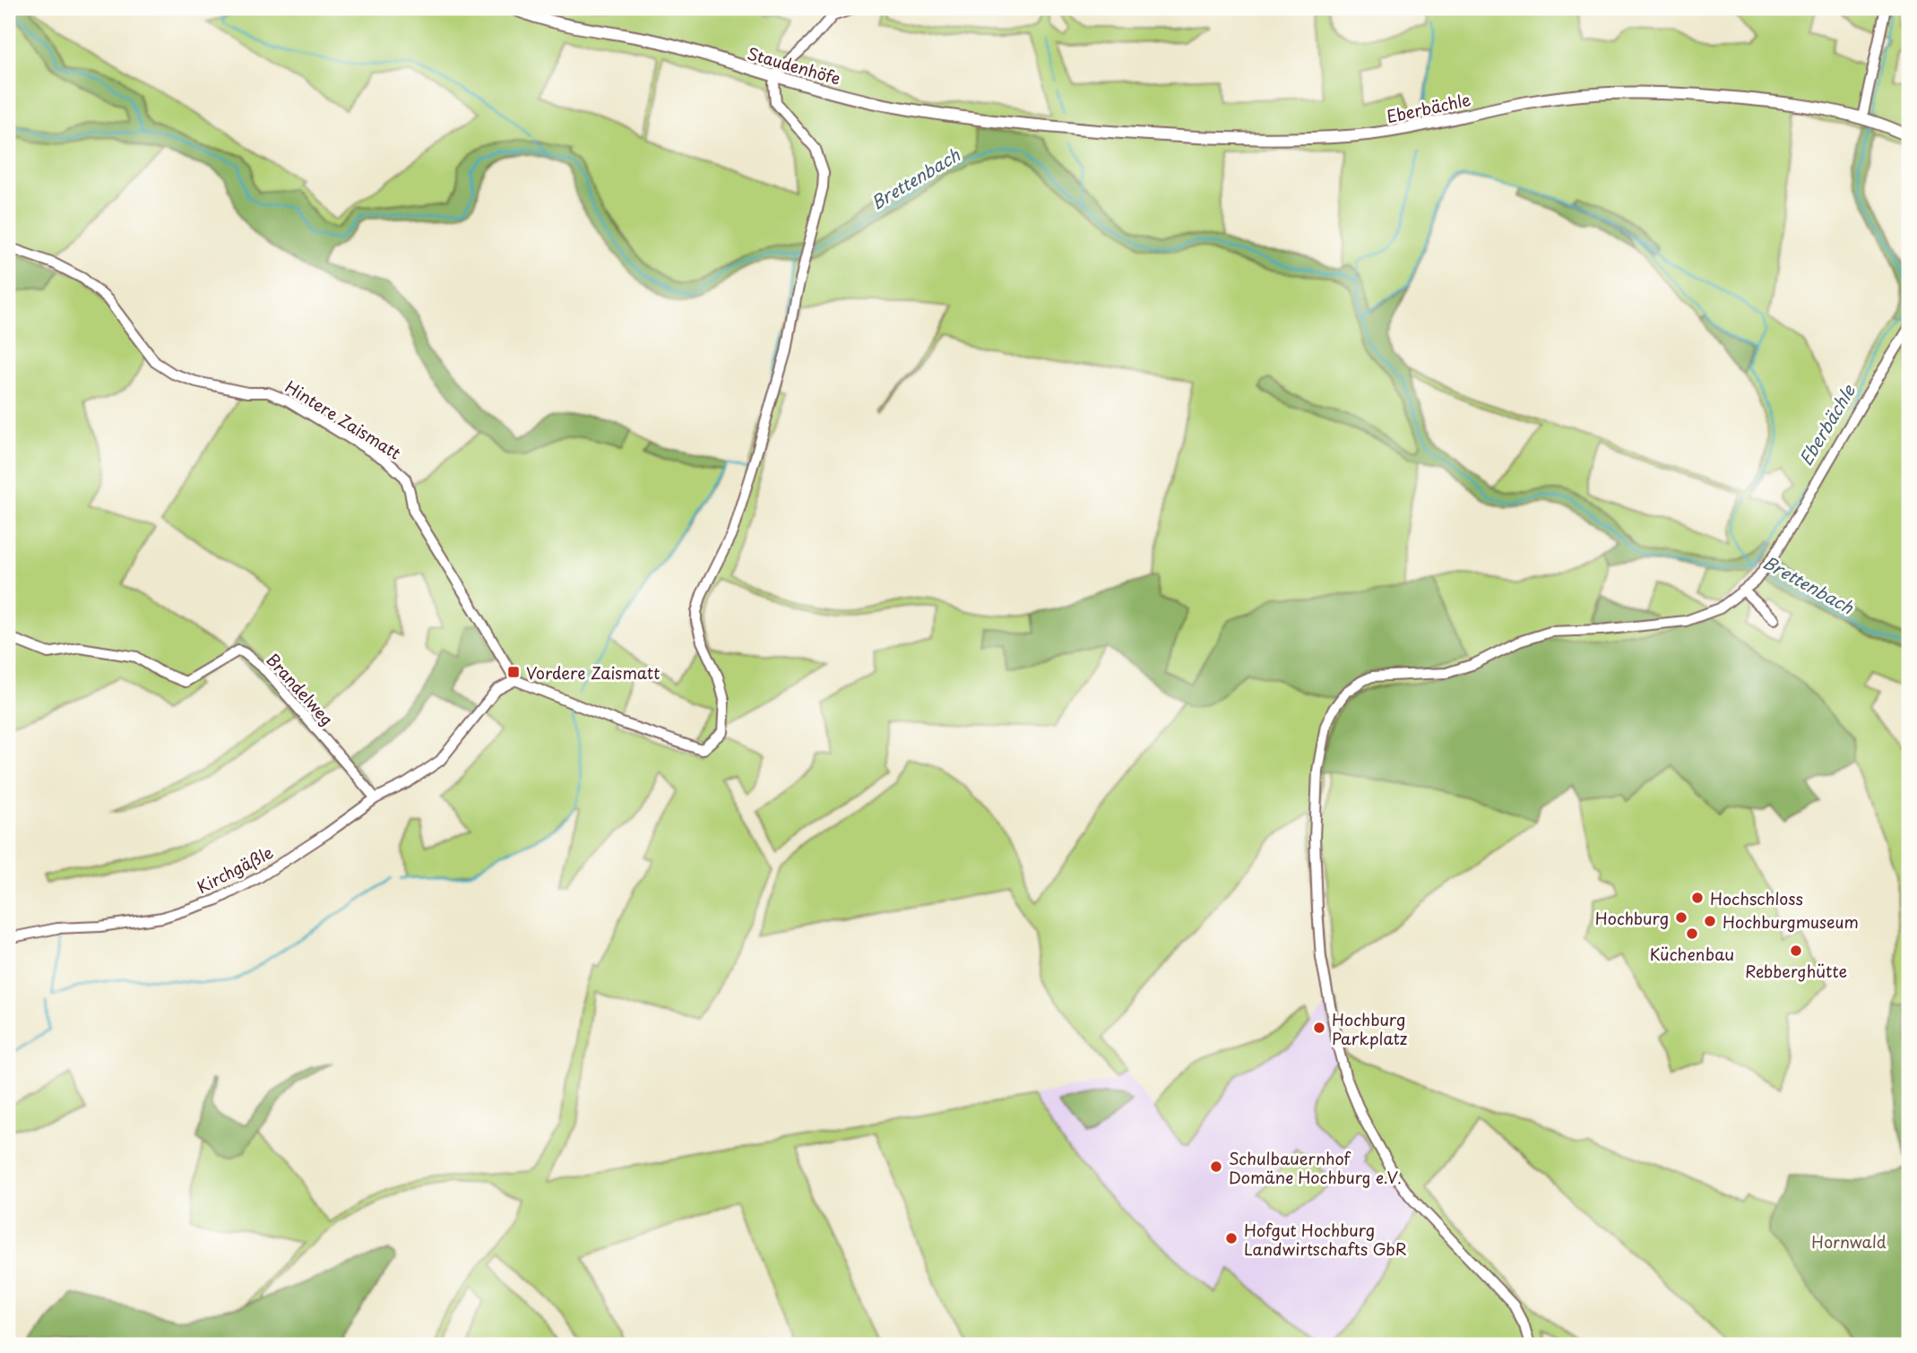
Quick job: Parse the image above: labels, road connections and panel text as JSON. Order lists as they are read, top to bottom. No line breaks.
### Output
{"streets":{"main road":["Staudenhöfe","Eberbächle"],"street":["Hintere Zaismatt","Brandelweg","Kirchgäßle"]},"crossings":[["Staudenhöfe","Eberbächle"],["Brandelweg","Kirchgäßle"]],"water":["Brettenbach","Eberbächle"],"parks":["Hornwald"],"places":{"transit":["Vordere Zaismatt"],"other":["Hochschloss","Hochburg","Hochburgmuseum","Küchenbau","Rebberghütte","Hochburg Parkplatz","Schulbauernhof Domäne Hochburg e.V.","Hofgut Hochburg Landwirtschafts GbR"]}}
